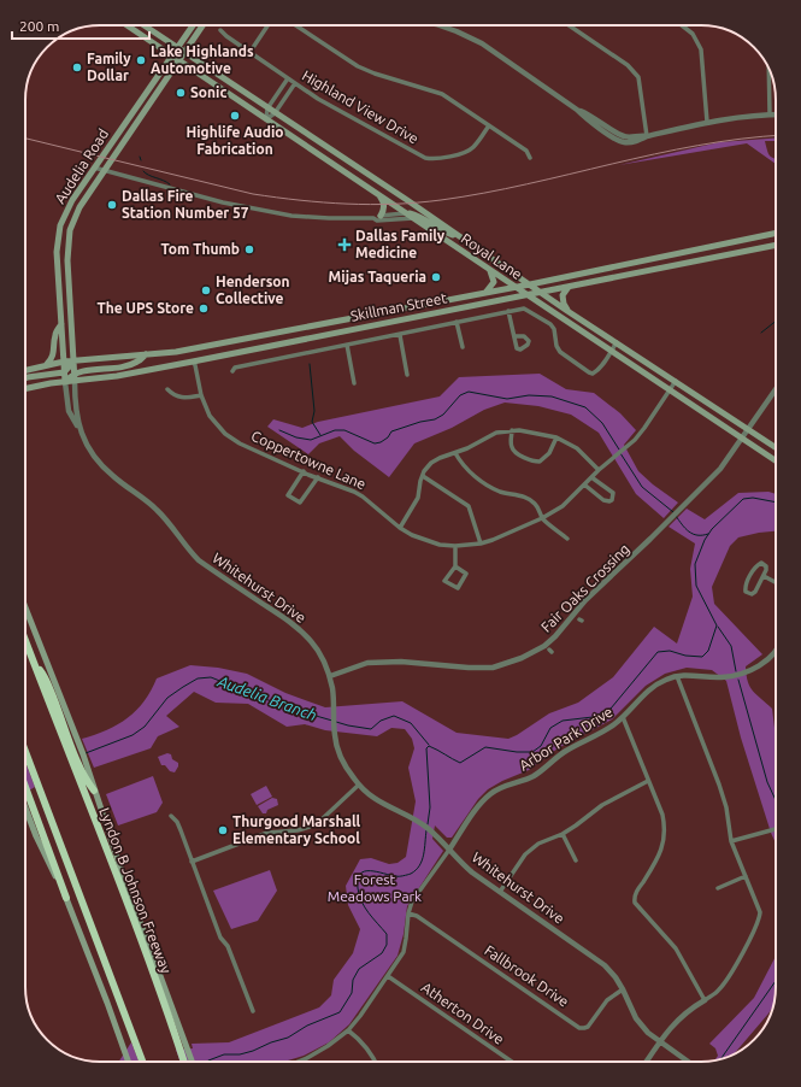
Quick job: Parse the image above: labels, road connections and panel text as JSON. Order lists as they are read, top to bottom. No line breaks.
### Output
{"streets":{"highway":["Lyndon B Johnson Freeway"],"main road":["Audelia Road","Royal Lane","Skillman Street"],"street":["Highland View Drive","Coppertowne Lane","Whitehurst Drive","Fair Oaks Crossing","Arbor Park Drive","Fallbrook Drive","Atherton Drive"]},"crossings":[["Audelia Road","Royal Lane"],["Audelia Road","Skillman Street"],["Audelia Road","Whitehurst Drive"],["Royal Lane","Skillman Street"],["Royal Lane","Coppertowne Lane"],["Royal Lane","Fair Oaks Crossing"],["Skillman Street","Coppertowne Lane"],["Skillman Street","Whitehurst Drive"],["Whitehurst Drive","Fair Oaks Crossing"],["Whitehurst Drive","Arbor Park Drive"],["Whitehurst Drive","Fallbrook Drive"],["Arbor Park Drive","Fallbrook Drive"],["Arbor Park Drive","Atherton Drive"]],"water":["Audelia Branch"],"parks":["Forest Meadows Park"],"places":{"other":["Lake Highlands Automotive","Family Dollar","Sonic","Highlife Audio Fabrication","Dallas Fire Station Number 57","Tom Thumb","Mijas Taqueria","Henderson Collective","The UPS Store","Thurgood Marshall Elementary School"],"health":["Dallas Family Medicine"]},"scale_bar":"200 m"}
